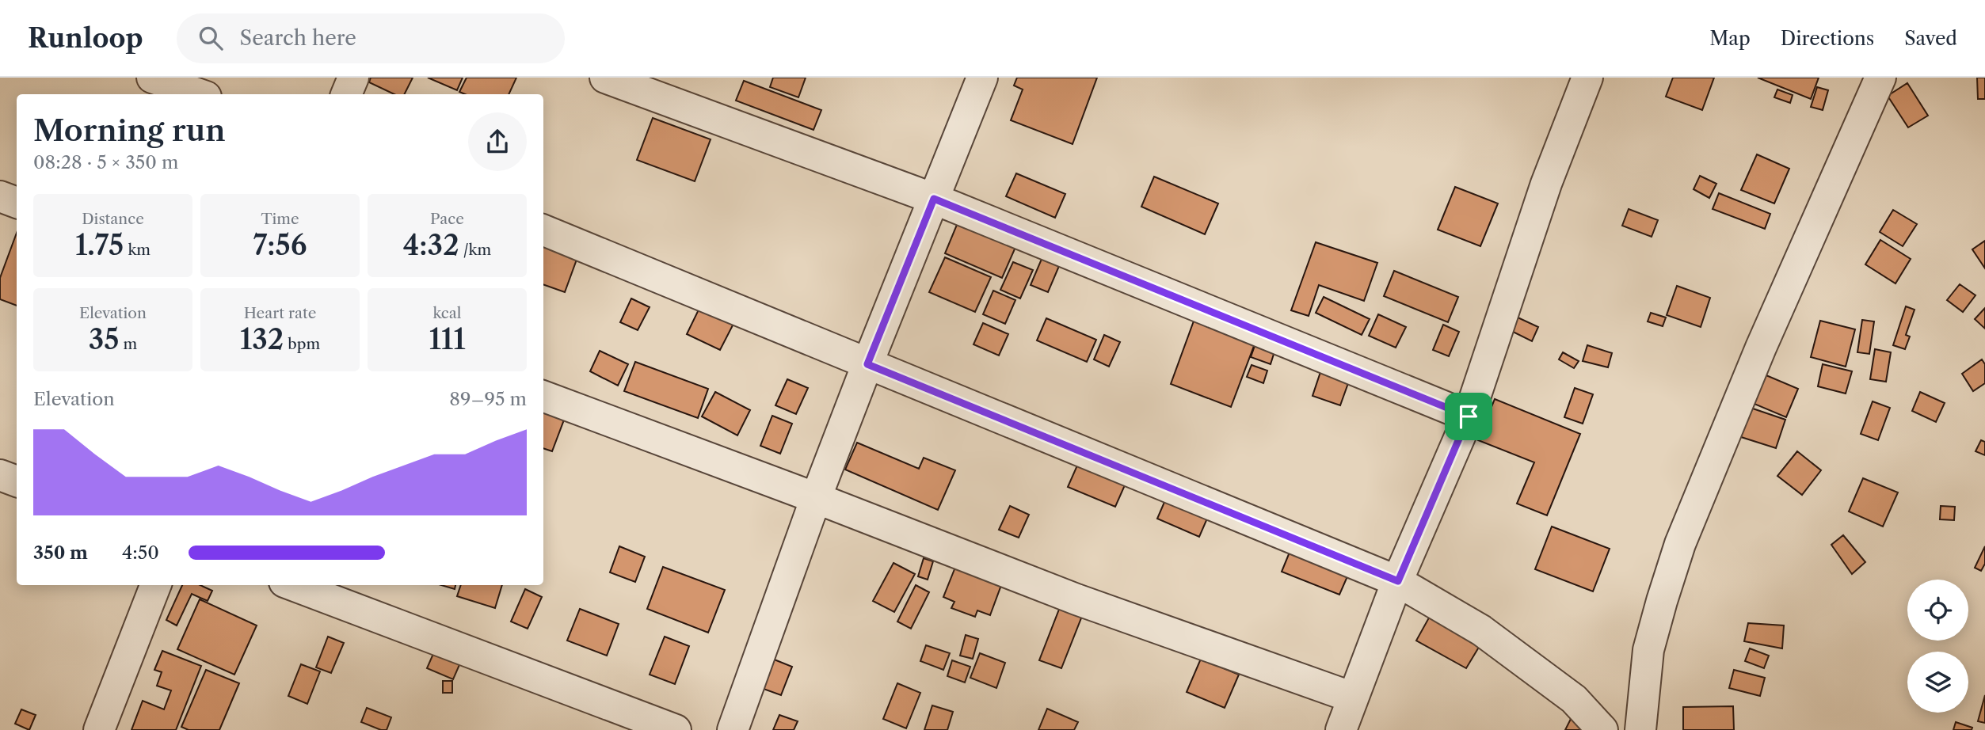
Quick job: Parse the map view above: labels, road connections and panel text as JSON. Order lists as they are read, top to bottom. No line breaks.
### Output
{"page":{"header":"Runloop","search":"Search here","nav":["Map","Directions","Saved"],"heading":["Morning run","08:28 · 5 × 350 m"],"stats":[["Distance","1.75 km"],["Time","7:56"],["Pace","4:32 /km"],["Elevation","35 m"],["Heart rate","132 bpm"],["kcal","111"]],"chart":["Elevation","89–95 m"],"list":[{"name":"350 m","note":"4:50"}]}}
